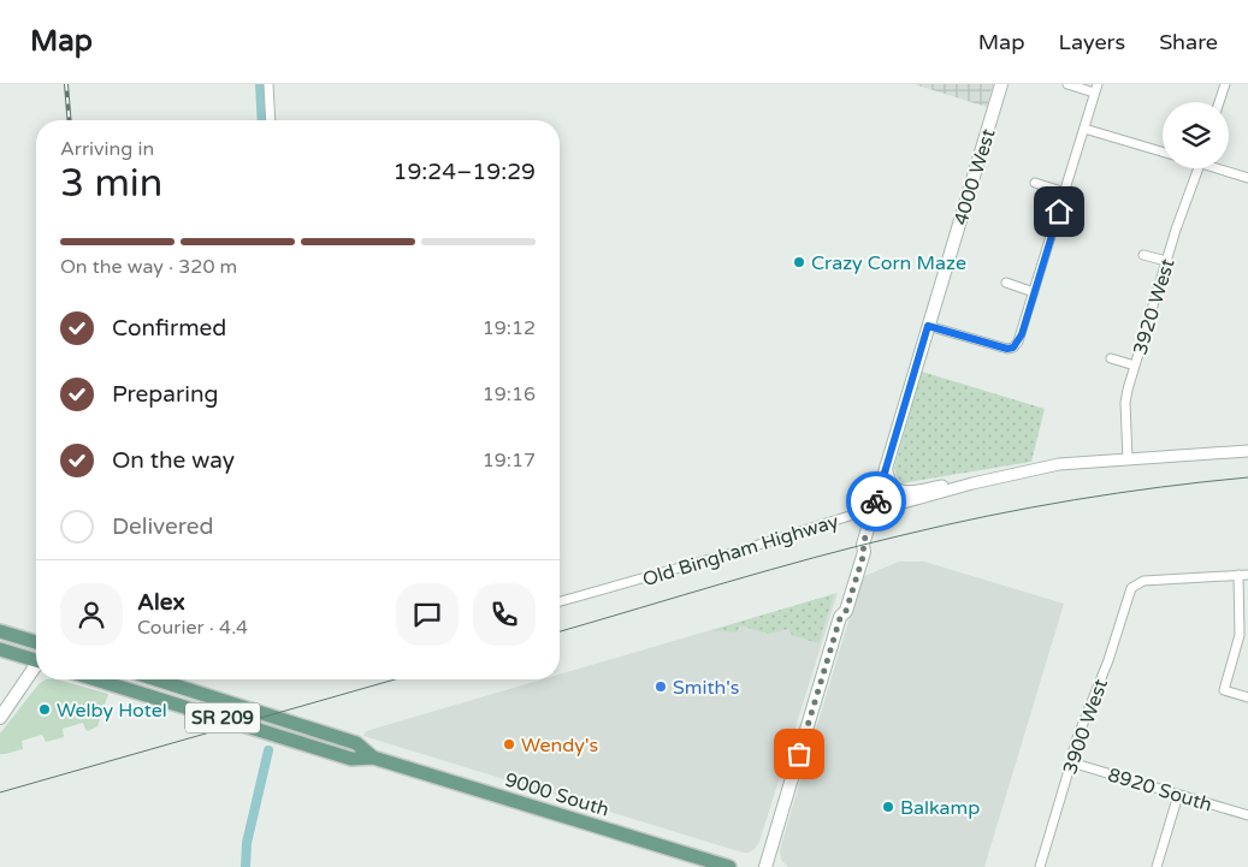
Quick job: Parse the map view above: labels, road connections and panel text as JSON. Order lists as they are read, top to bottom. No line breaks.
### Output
{"streets":{"main road":["4000 West","SR 209","9000 South"],"street":["3920 West","Old Bingham Highway","3900 West","8920 South"]},"crossings":[["4000 West","Old Bingham Highway"],["3920 West","Old Bingham Highway"],["3900 West","8920 South"]],"places":["Crazy Corn Maze","Smith's","Welby Hotel","Wendy's","Balkamp"],"page":{"header":"Map","nav":["Map","Layers","Share"],"heading":["3 min","Arriving in","19:24–19:29"],"panel":["Alex","Courier · 4.4"],"bar":"On the way · 320 m","list":[["Confirmed","19:12"],["Preparing","19:16"],["On the way","19:17"],"Delivered"]}}
